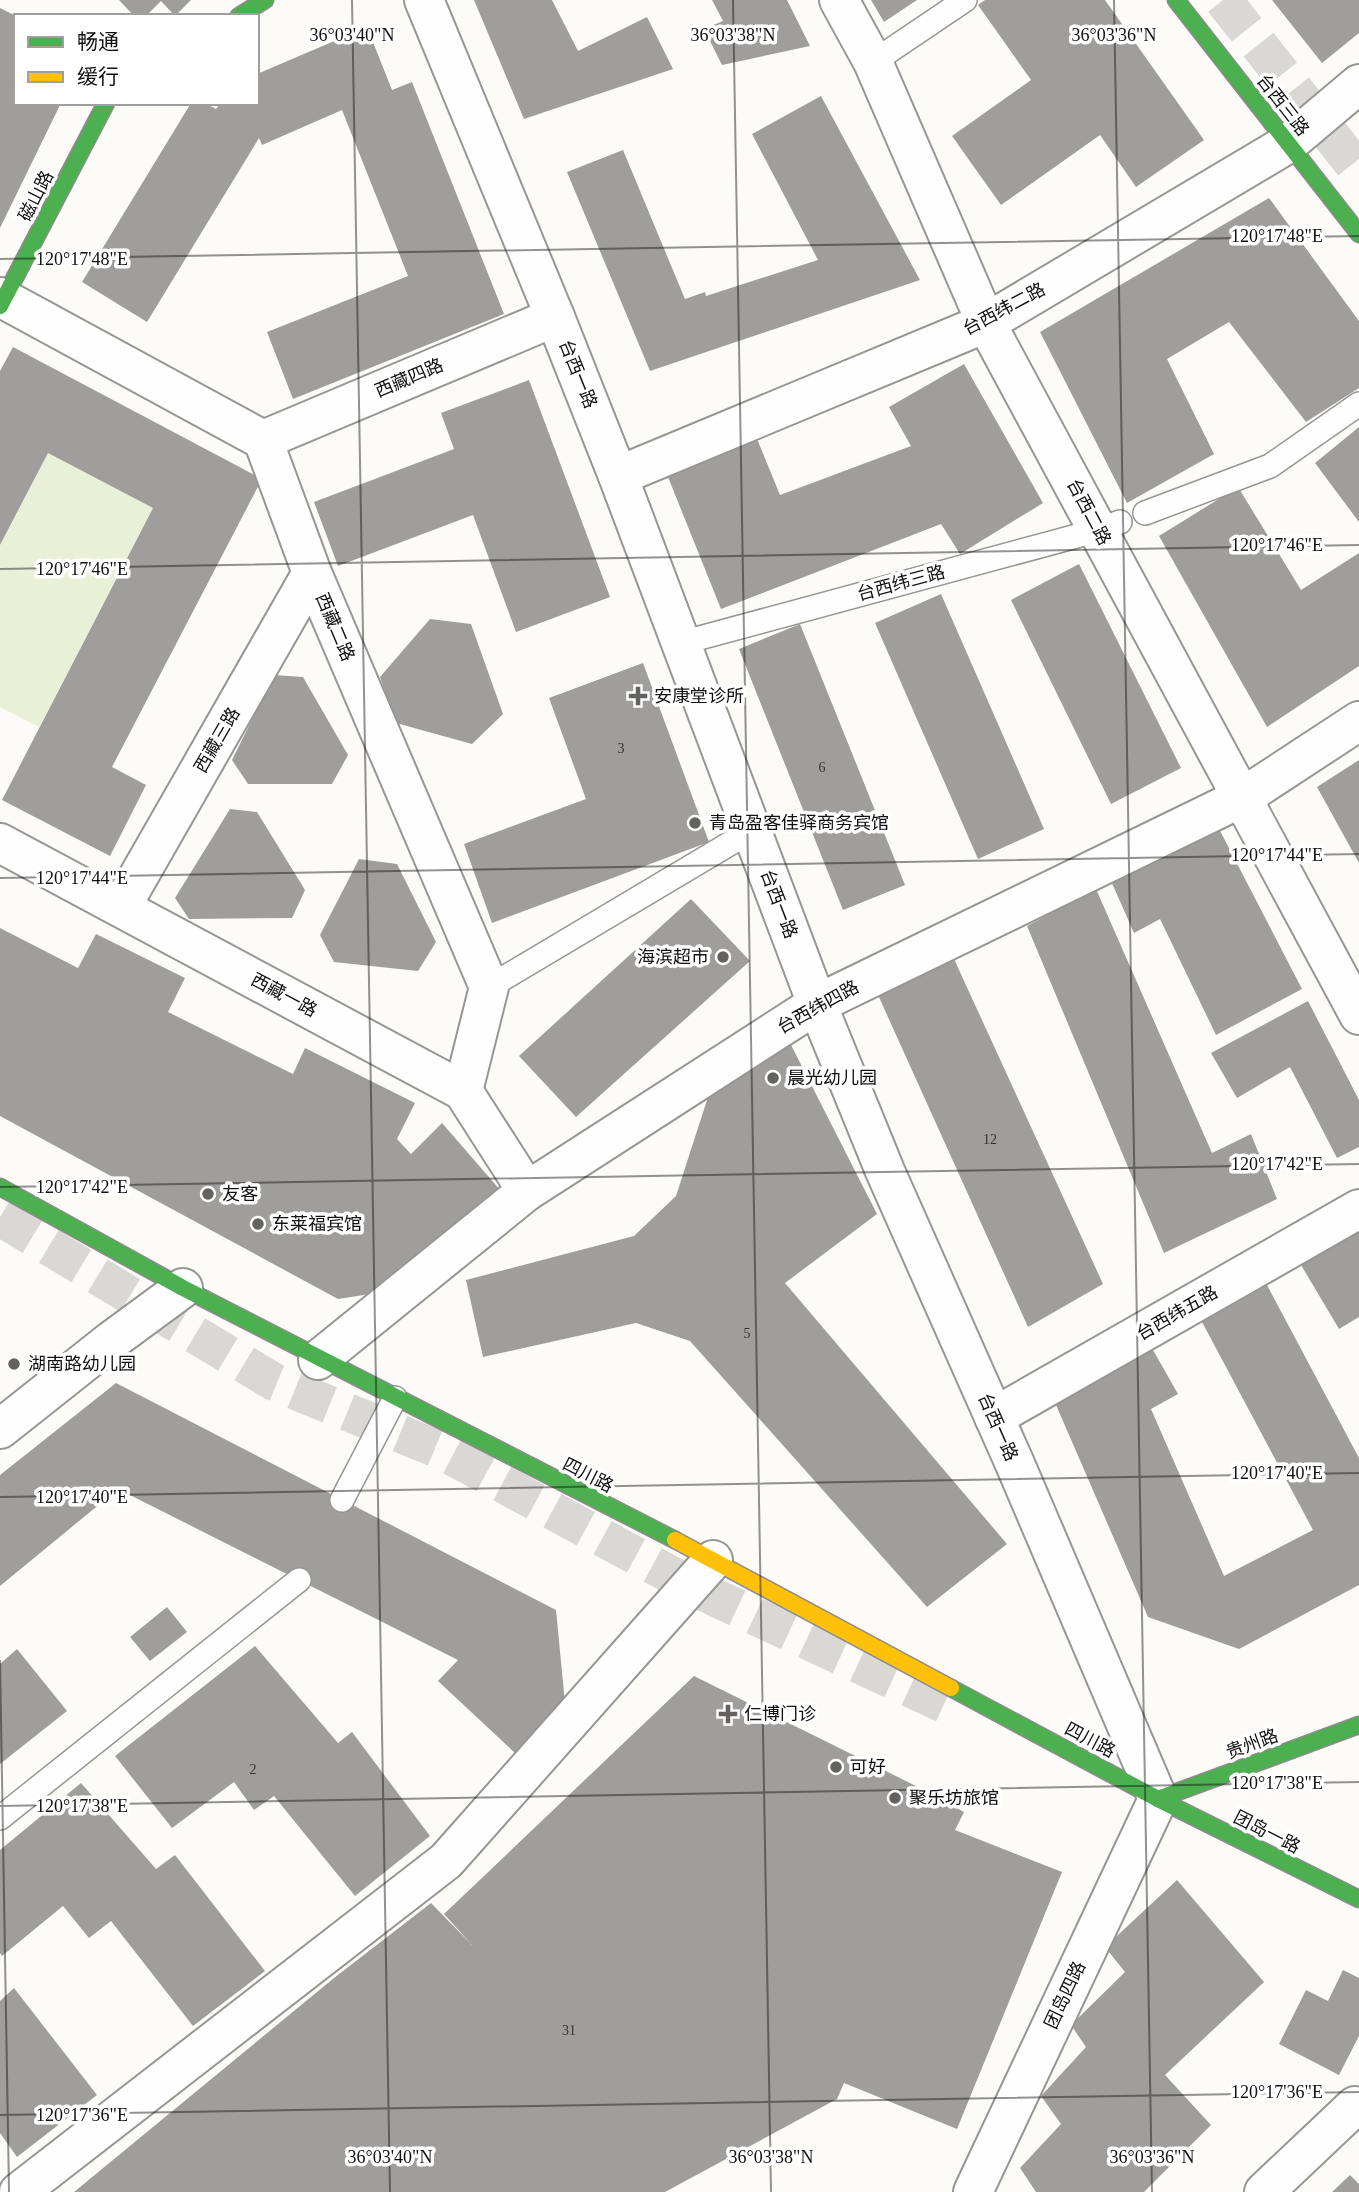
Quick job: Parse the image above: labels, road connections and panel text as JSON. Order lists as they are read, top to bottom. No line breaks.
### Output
{"streets":{"main road":["台西三路","磁山路","四川路","贵州路","团岛一路"],"street":["台西纬二路","台西一路","西藏四路","台西二路","西藏二路","西藏三路","西藏一路","台西纬四路","台西纬五路","团岛四路"],"lane":["台西纬三路"]},"crossings":[["台西三路","台西纬二路"],["台西纬二路","台西一路"],["台西纬二路","台西二路"],["台西一路","西藏四路"],["台西一路","台西纬三路"],["台西一路","台西纬四路"],["台西一路","台西纬五路"],["台西一路","四川路"],["台西一路","贵州路"],["台西一路","团岛一路"],["台西一路","团岛四路"],["西藏四路","西藏二路"],["台西二路","台西纬三路"],["台西二路","台西纬四路"],["西藏二路","西藏三路"],["西藏三路","西藏一路"],["西藏一路","台西纬四路"],["台西纬四路","四川路"],["四川路","贵州路"],["四川路","团岛一路"],["四川路","团岛四路"],["贵州路","团岛一路"],["贵州路","团岛四路"],["团岛一路","团岛四路"]],"places":{"health":["安康堂诊所","仁博门诊"],"other":["青岛盈客佳驿商务宾馆","海滨超市","晨光幼儿园","友客","东莱福宾馆","湖南路幼儿园","可好","聚乐坊旅馆"]},"house_numbers":["3","6","12","5","2","31"],"legend":["畅通","缓行"],"coordinates":["36°03'40\"N","36°03'38\"N","36°03'36\"N","120°17'48\"E","120°17'46\"E","120°17'44\"E","120°17'42\"E","120°17'40\"E","120°17'38\"E","120°17'36\"E"]}
